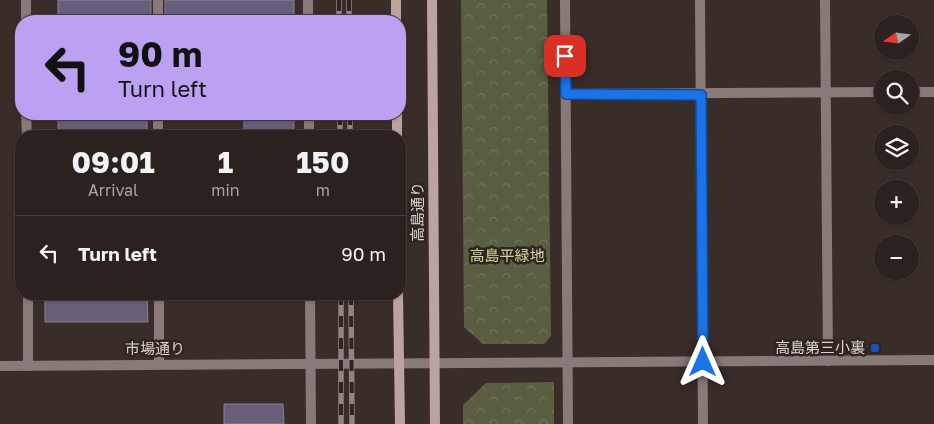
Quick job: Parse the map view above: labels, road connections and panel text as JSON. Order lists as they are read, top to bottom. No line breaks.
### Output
{"streets":{"main road":["高島通り"],"street":["市場通り"]},"crossings":[["高島通り","市場通り"]],"parks":["高島平緑地"],"places":{"transit":["高島第三小裏"]},"north":"left","page":{"map_buttons":["+","−"],"turn":["90 m","Turn left"],"eta":["09:01","Arrival","1","min","150","m"],"list":[{"name":"Turn left","value":"90 m"}]}}
